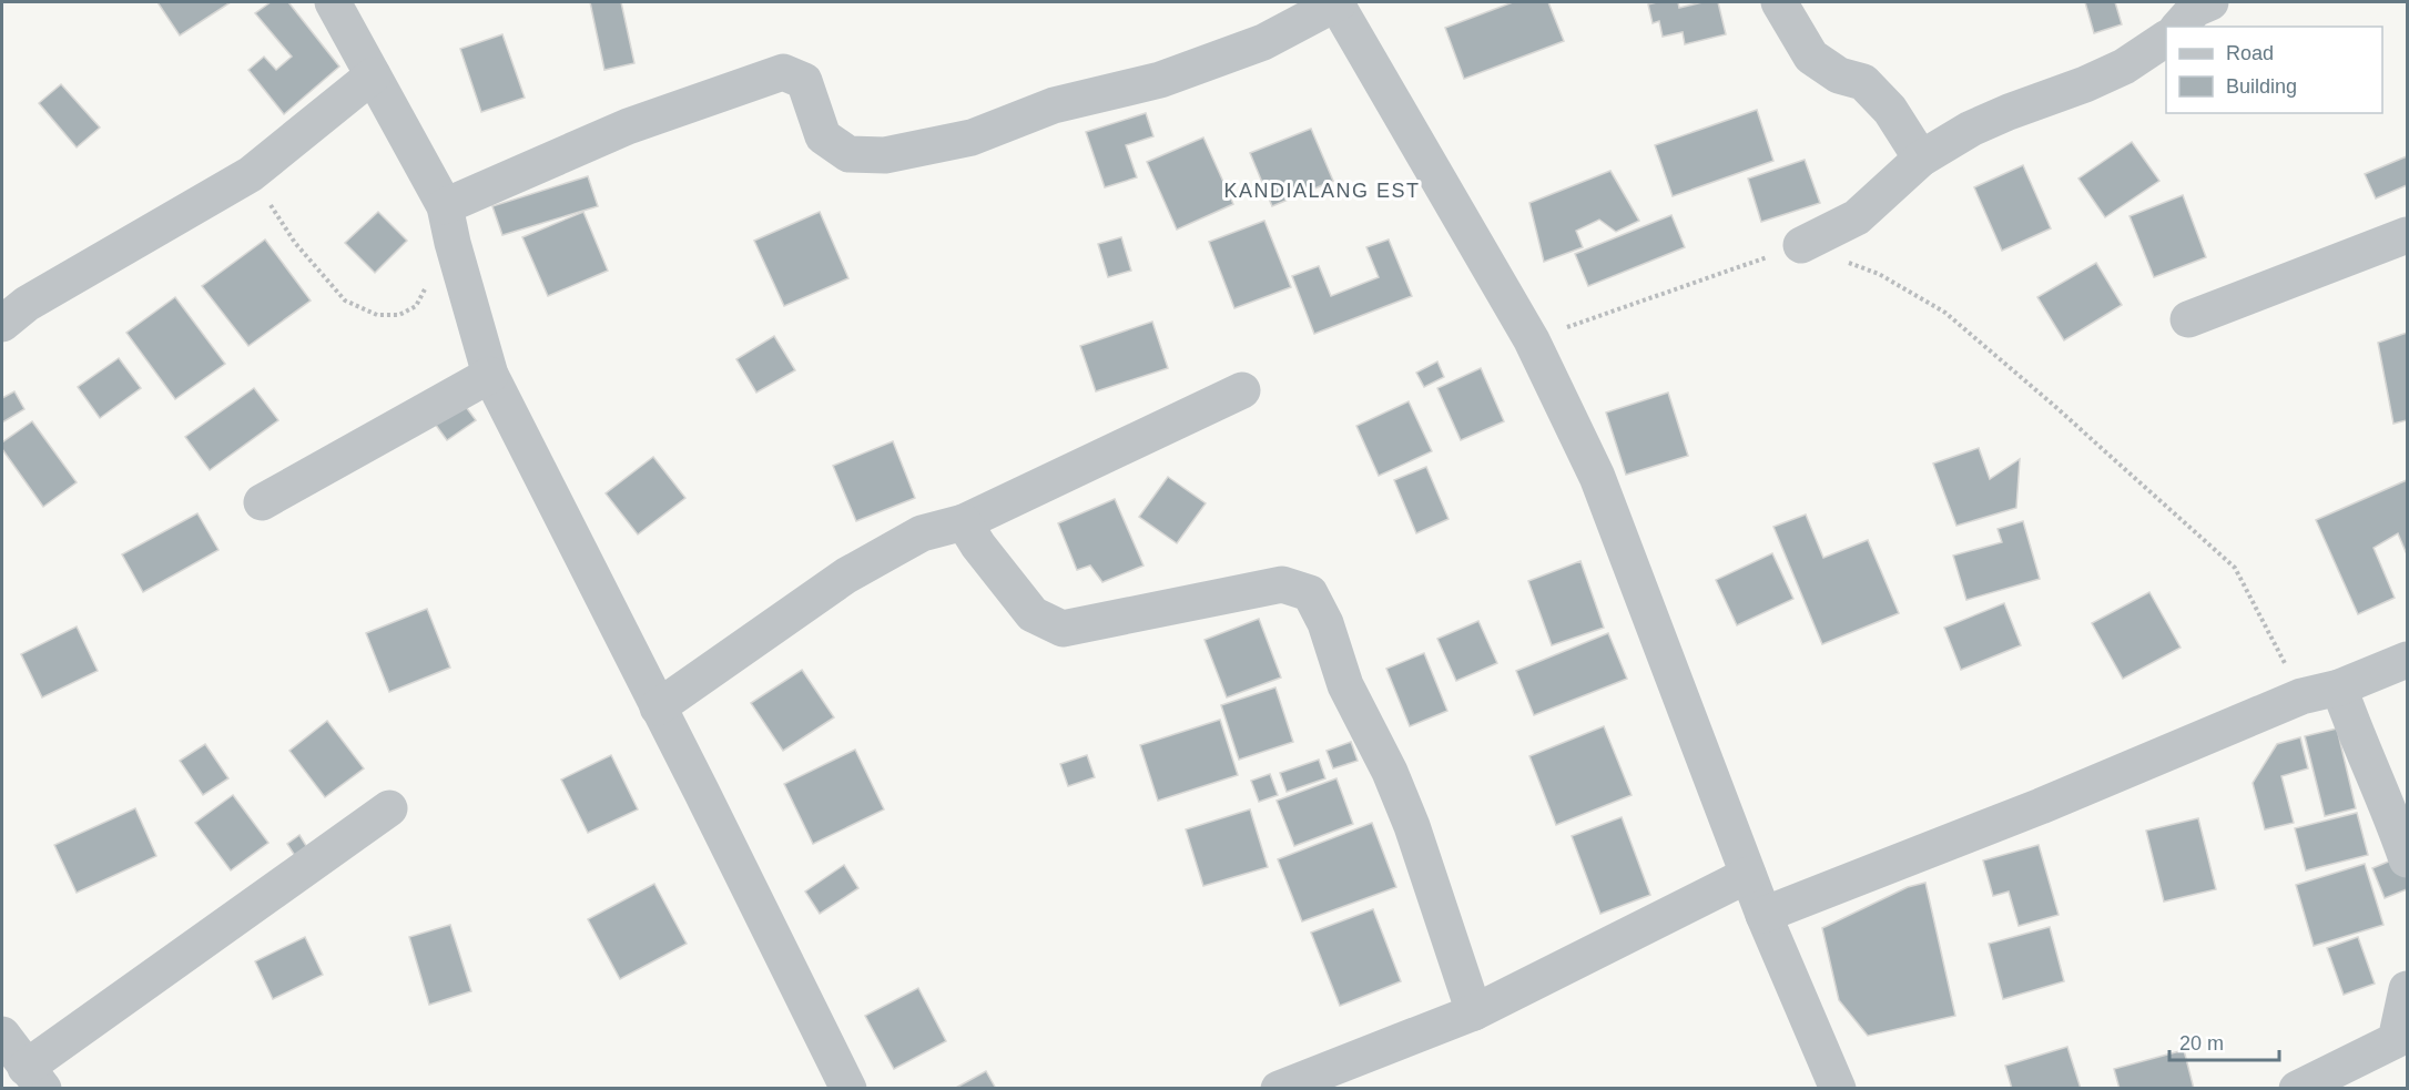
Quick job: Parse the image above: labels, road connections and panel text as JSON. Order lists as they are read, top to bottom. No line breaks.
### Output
{"districts":["KANDIALANG EST"],"legend":["Road","Building"],"scale_bar":"20 m"}
